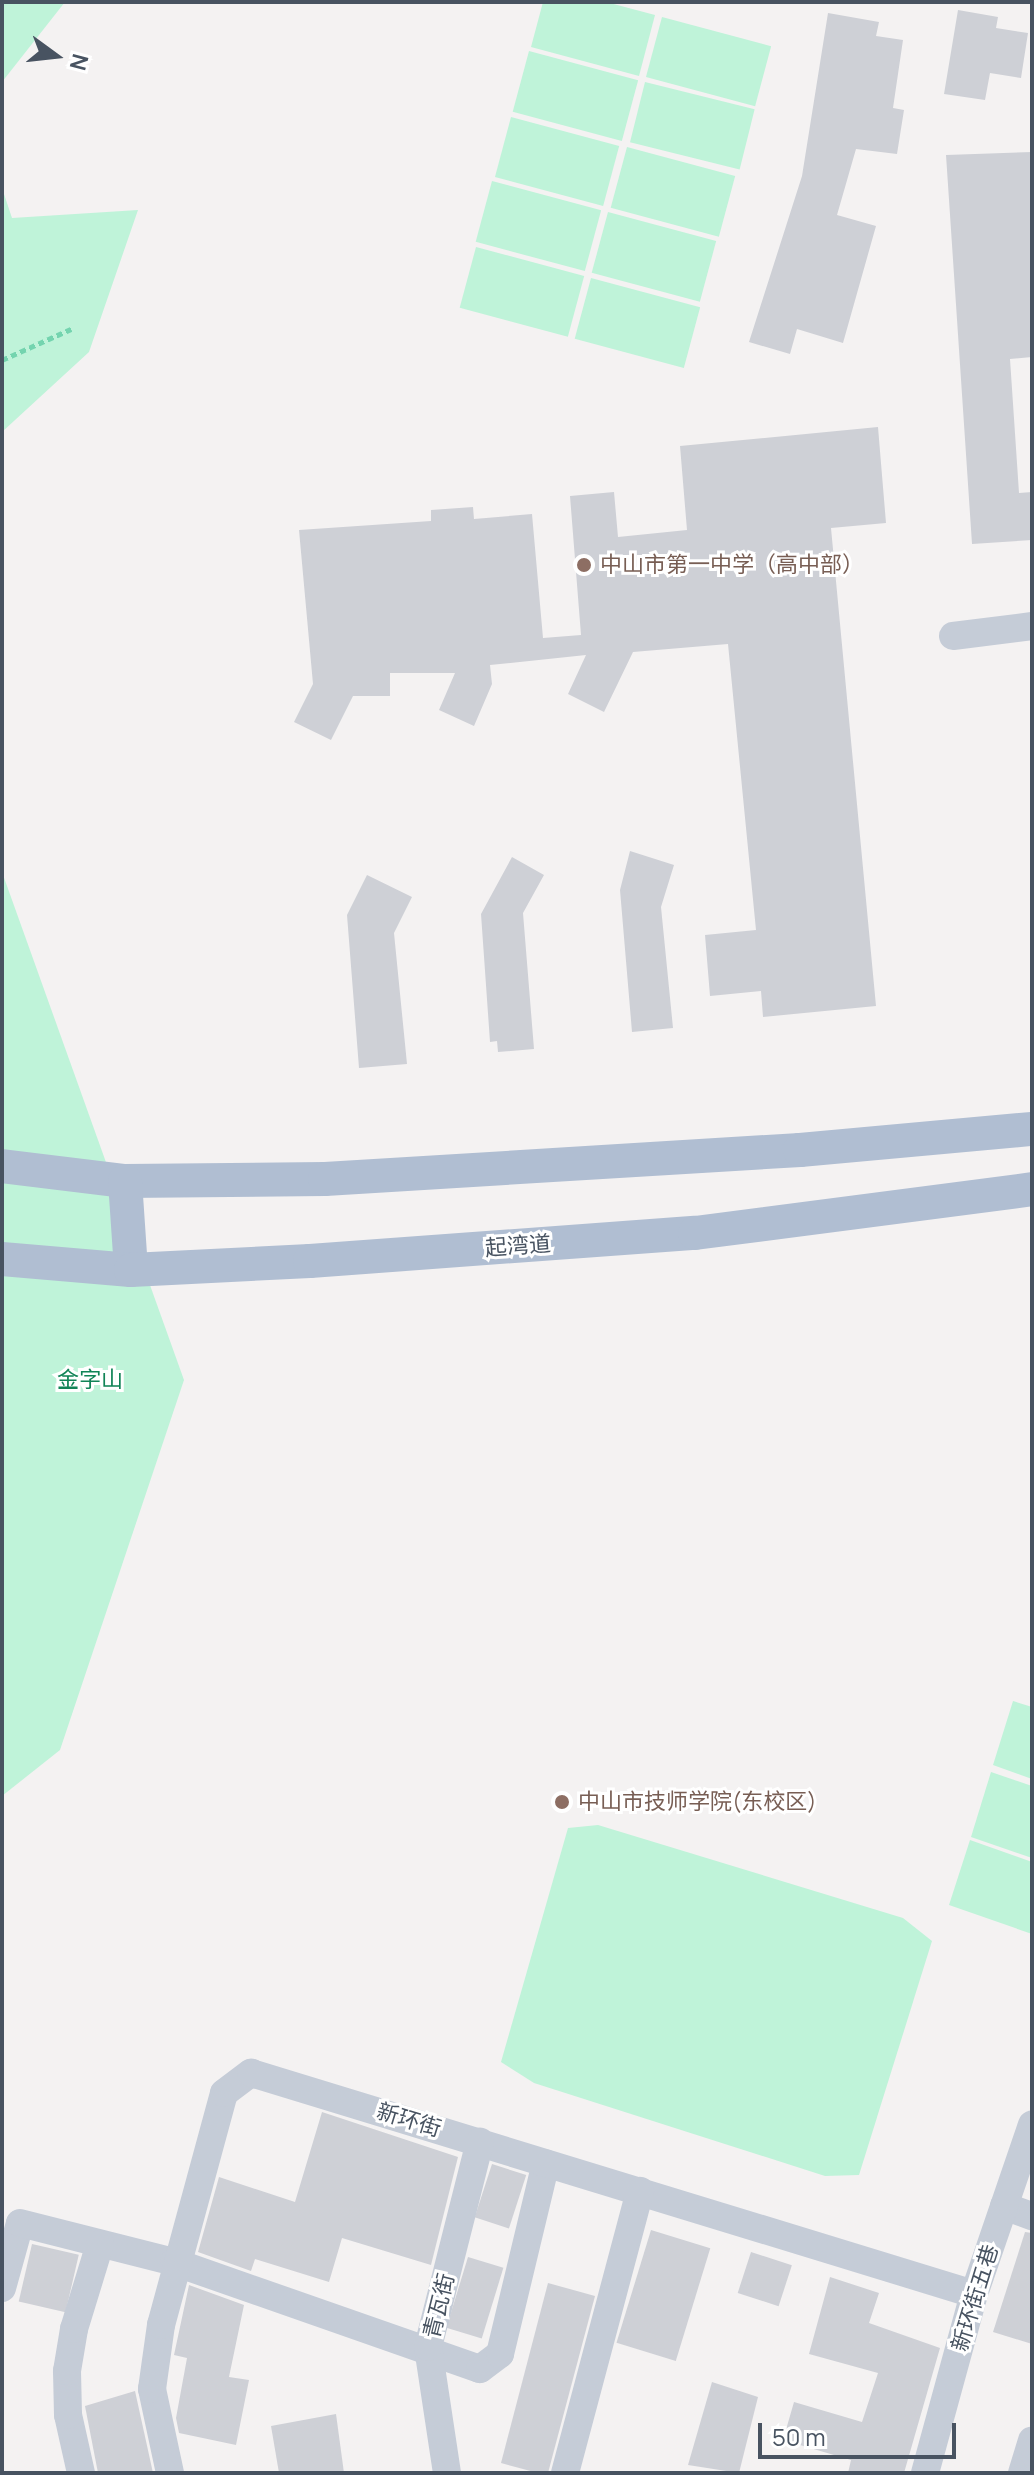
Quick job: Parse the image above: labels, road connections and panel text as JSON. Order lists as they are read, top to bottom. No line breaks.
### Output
{"streets":{"main road":["起湾道"],"street":["新环街","新环街五巷","青瓦街"]},"crossings":[["新环街","新环街五巷"],["新环街","青瓦街"]],"parks":["金字山"],"places":["中山市第一中学（高中部）","中山市技师学院(东校区)"],"scale_bar":"50 m","north":"right"}
